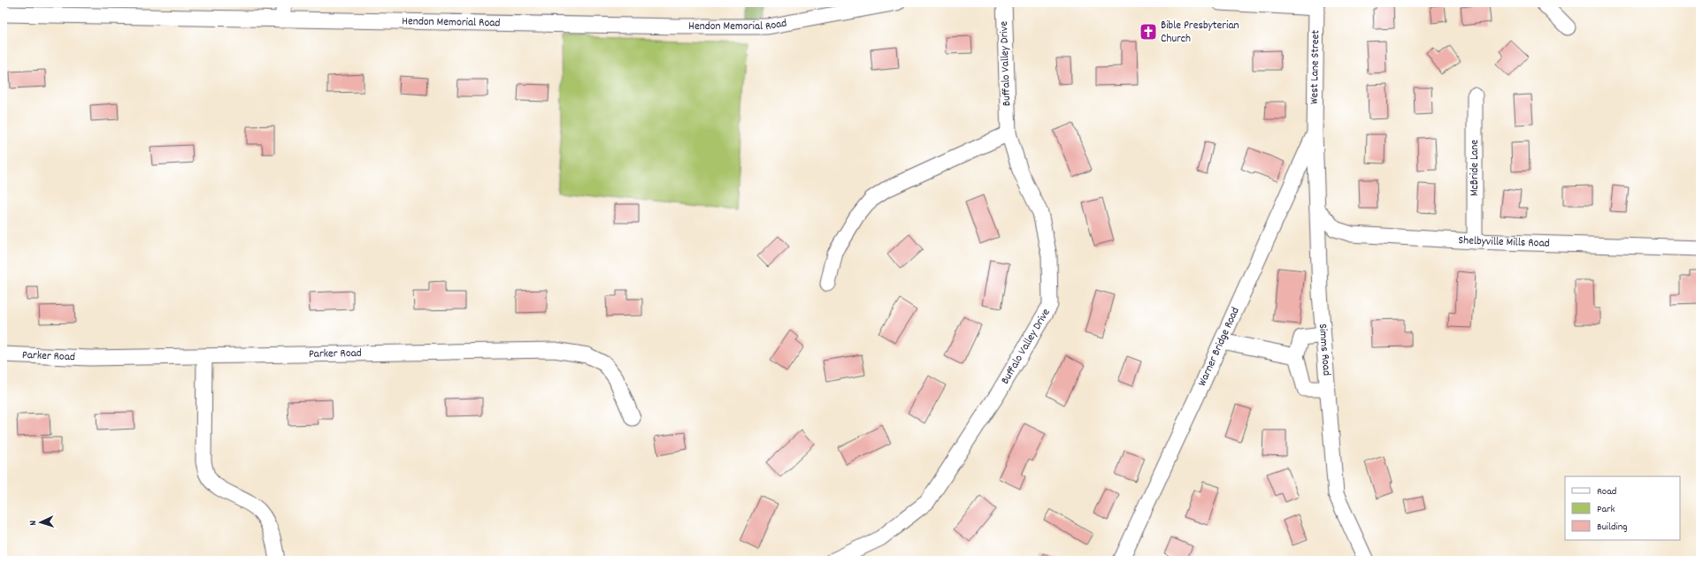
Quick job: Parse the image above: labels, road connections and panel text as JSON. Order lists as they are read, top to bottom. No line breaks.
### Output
{"streets":{"street":["Hendon Memorial Road","Buffalo Valley Drive","West Lane Street","McBride Lane","Shelbyville Mills Road","Warner Bridge Road","Simms Road","Parker Road"]},"crossings":[["West Lane Street","Warner Bridge Road"],["West Lane Street","Simms Road"],["McBride Lane","Shelbyville Mills Road"],["Shelbyville Mills Road","Simms Road"],["Warner Bridge Road","Simms Road"]],"places":{"church":["Bible Presbyterian Church"]},"legend":["Road","Park","Building"],"north":"left"}
